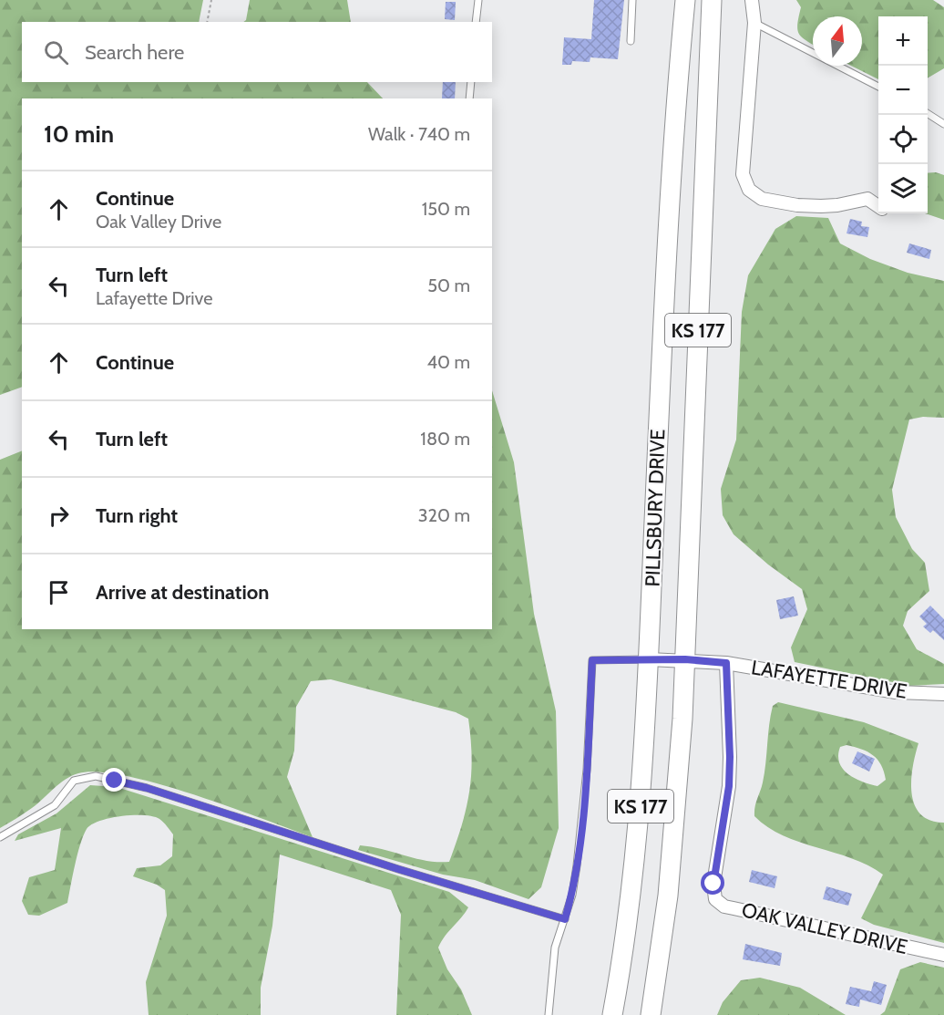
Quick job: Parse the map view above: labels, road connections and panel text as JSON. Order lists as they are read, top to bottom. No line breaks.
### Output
{"streets":{"highway":["KS 177","PILLSBURY DRIVE"],"street":["LAFAYETTE DRIVE","OAK VALLEY DRIVE"]},"crossings":[["PILLSBURY DRIVE","LAFAYETTE DRIVE"],["LAFAYETTE DRIVE","OAK VALLEY DRIVE"]],"north":"top","page":{"map_buttons":["+","−"],"search":"Search here","heading":["10 min","Walk · 740 m"],"list":[["Continue","Oak Valley Drive","150 m"],["Turn left","Lafayette Drive","50 m"],["Continue","40 m"],["Turn left","180 m"],["Turn right","320 m"],"Arrive at destination"]}}
